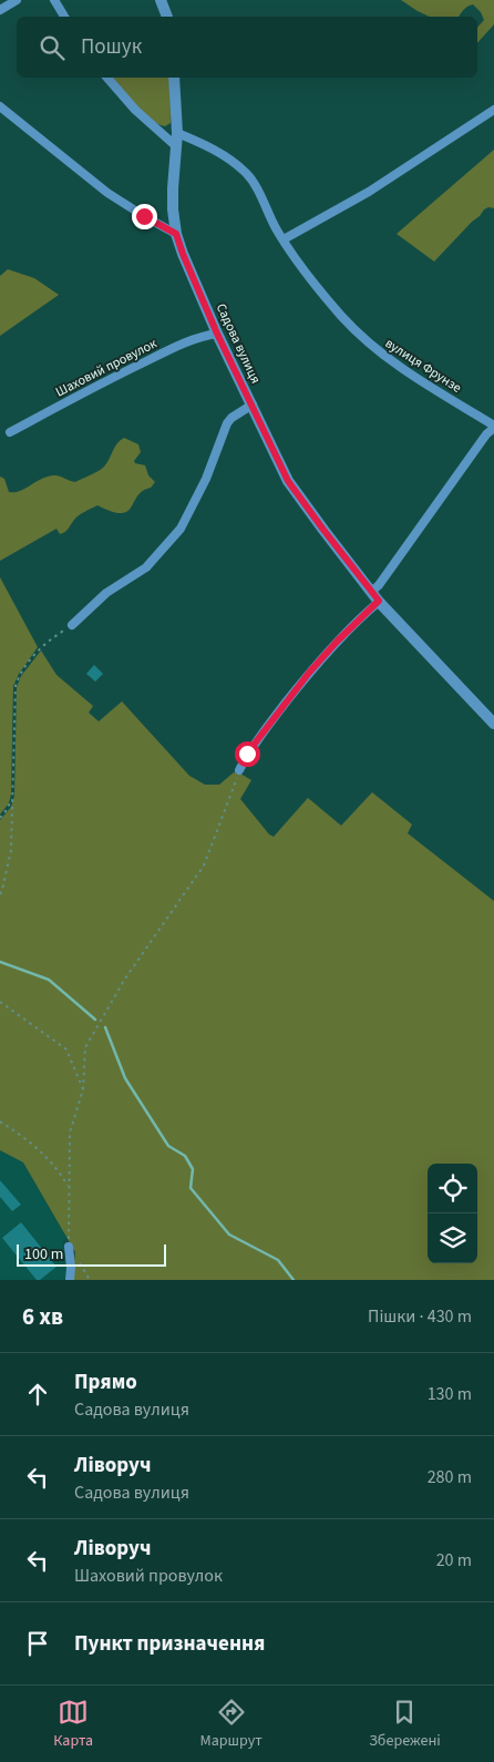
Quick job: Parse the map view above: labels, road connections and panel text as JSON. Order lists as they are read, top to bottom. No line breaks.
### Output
{"streets":{"street":["Садова вулиця","вулиця Фрунзе","Шаховий провулок"]},"crossings":[["Садова вулиця","вулиця Фрунзе"],["Садова вулиця","Шаховий провулок"]],"scale_bar":"100 m","page":{"search":"Пошук","scale":"100 m","heading":["6 хв","Пішки · 430 m"],"list":[["Прямо","Садова вулиця","130 m"],["Ліворуч","Садова вулиця","280 m"],["Ліворуч","Шаховий провулок","20 m"],"Пункт призначення"],"nav":["Карта","Маршрут","Збережені"]}}
